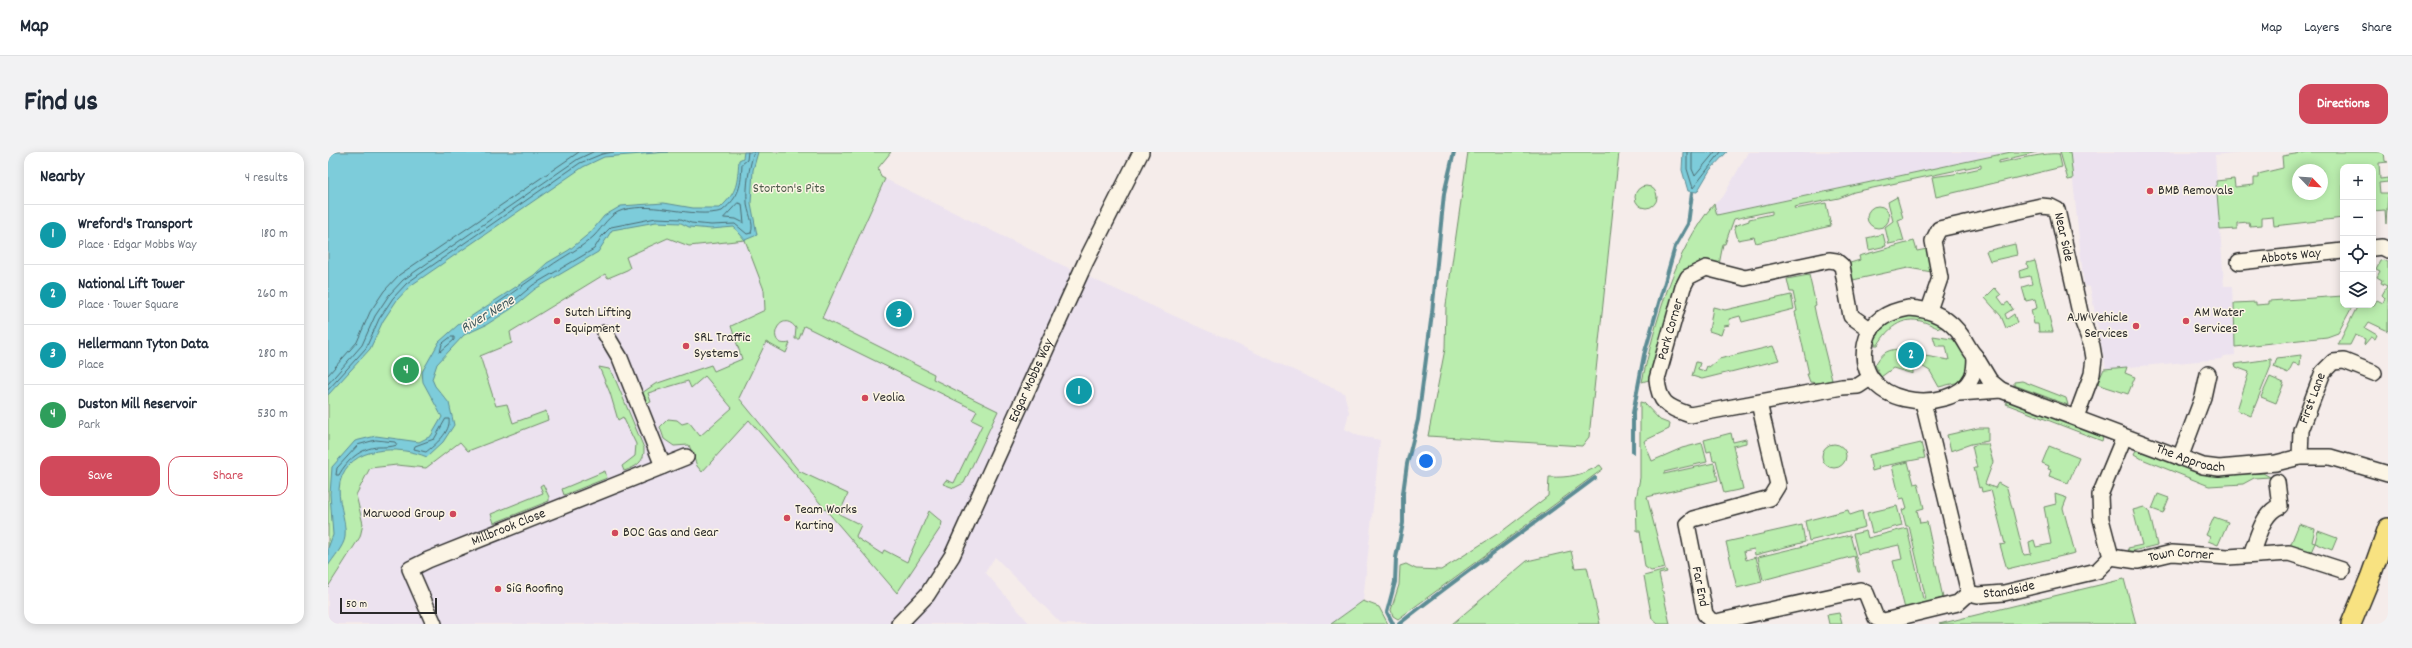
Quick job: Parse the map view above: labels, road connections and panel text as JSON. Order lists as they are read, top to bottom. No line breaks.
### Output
{"streets":{"street":["Near Side","Abbots Way","Park Corner","Edgar Mobbs Way","First Lane","The Approach","Millbrook Close","Town Corner","Far End","Standside"]},"crossings":[["Near Side","Park Corner"],["Near Side","The Approach"],["Near Side","Standside"],["Park Corner","The Approach"],["Park Corner","Far End"],["Park Corner","Standside"],["First Lane","The Approach"],["The Approach","Standside"],["Town Corner","Standside"],["Far End","Standside"]],"water":["River Nene"],"parks":["Storton's Pits"],"places":["BMB Removals","Sutch Lifting Equipment","AM Water Services","AJW Vehicle Services","SRL Traffic Systems","Veolia","Marwood Group","Team Works Karting","BOC Gas and Gear","SiG Roofing"],"scale_bar":"50 m","north":"bottom right","page":{"header":"Map","nav":["Map","Layers","Share"],"title":"Find us","buttons":["Directions",["Save","Share"]],"heading":["Nearby","4 results"],"map_buttons":["+","−"],"list":[{"mark":"1","name":"Wreford's Transport","note":"Place · Edgar Mobbs Way","value":"180 m"},{"mark":"2","name":"National Lift Tower","note":"Place · Tower Square","value":"260 m"},{"mark":"3","name":"Hellermann Tyton Data","note":"Place","value":"280 m"},{"mark":"4","name":"Duston Mill Reservoir","note":"Park","value":"530 m"}],"pins":["3","2","4","1"],"scale":"50 m"}}
